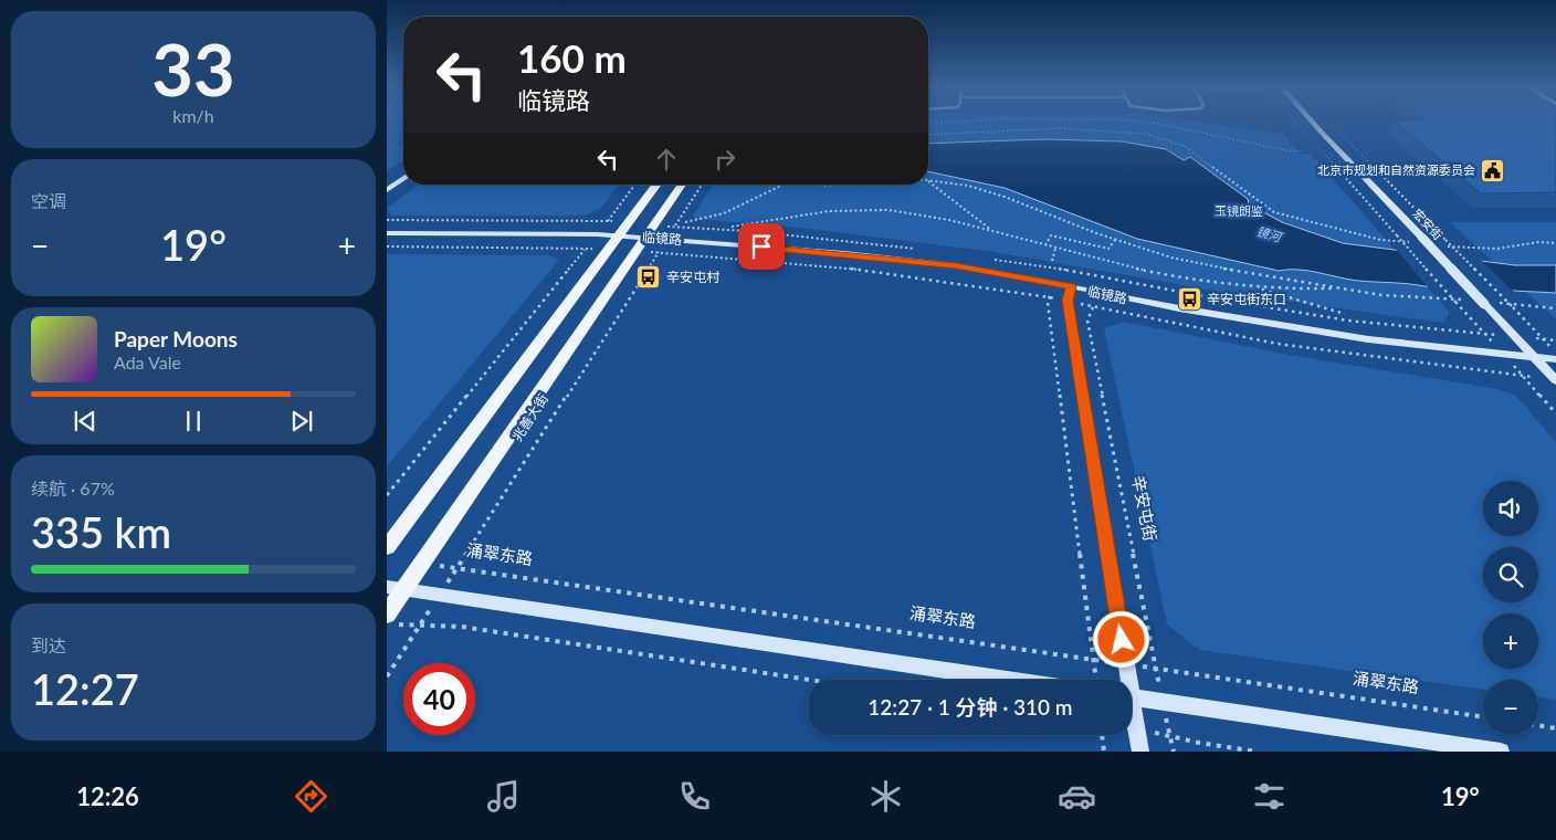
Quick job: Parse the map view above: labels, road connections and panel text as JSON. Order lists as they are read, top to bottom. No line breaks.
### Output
{"streets":{"main road":["兆善大街"],"street":["宏安街","临镜路"],"path":["辛安屯街","涌翠东路"]},"crossings":[["宏安街","临镜路"],["临镜路","兆善大街"],["临镜路","辛安屯街"],["兆善大街","涌翠东路"],["辛安屯街","涌翠东路"]],"water":["镜河"],"parks":["玉镜朗鉴"],"places":{"public building":["北京市规划和自然资源委员会"],"bus stop":["辛安屯村","辛安屯街东口"]},"page":{"tile":[["33","km/h"],"空调",["续航 · 67%","335 km"],["到达","12:27"]],"turn":["160 m","临镜路"],"heat":["−","19°","+"],"song":["Paper Moons","Ada Vale"],"map_buttons":["+","−"],"limit":"40","trip":"12:27 · 1 分钟 · 310 m","tabs":["12:26","19°"]}}
